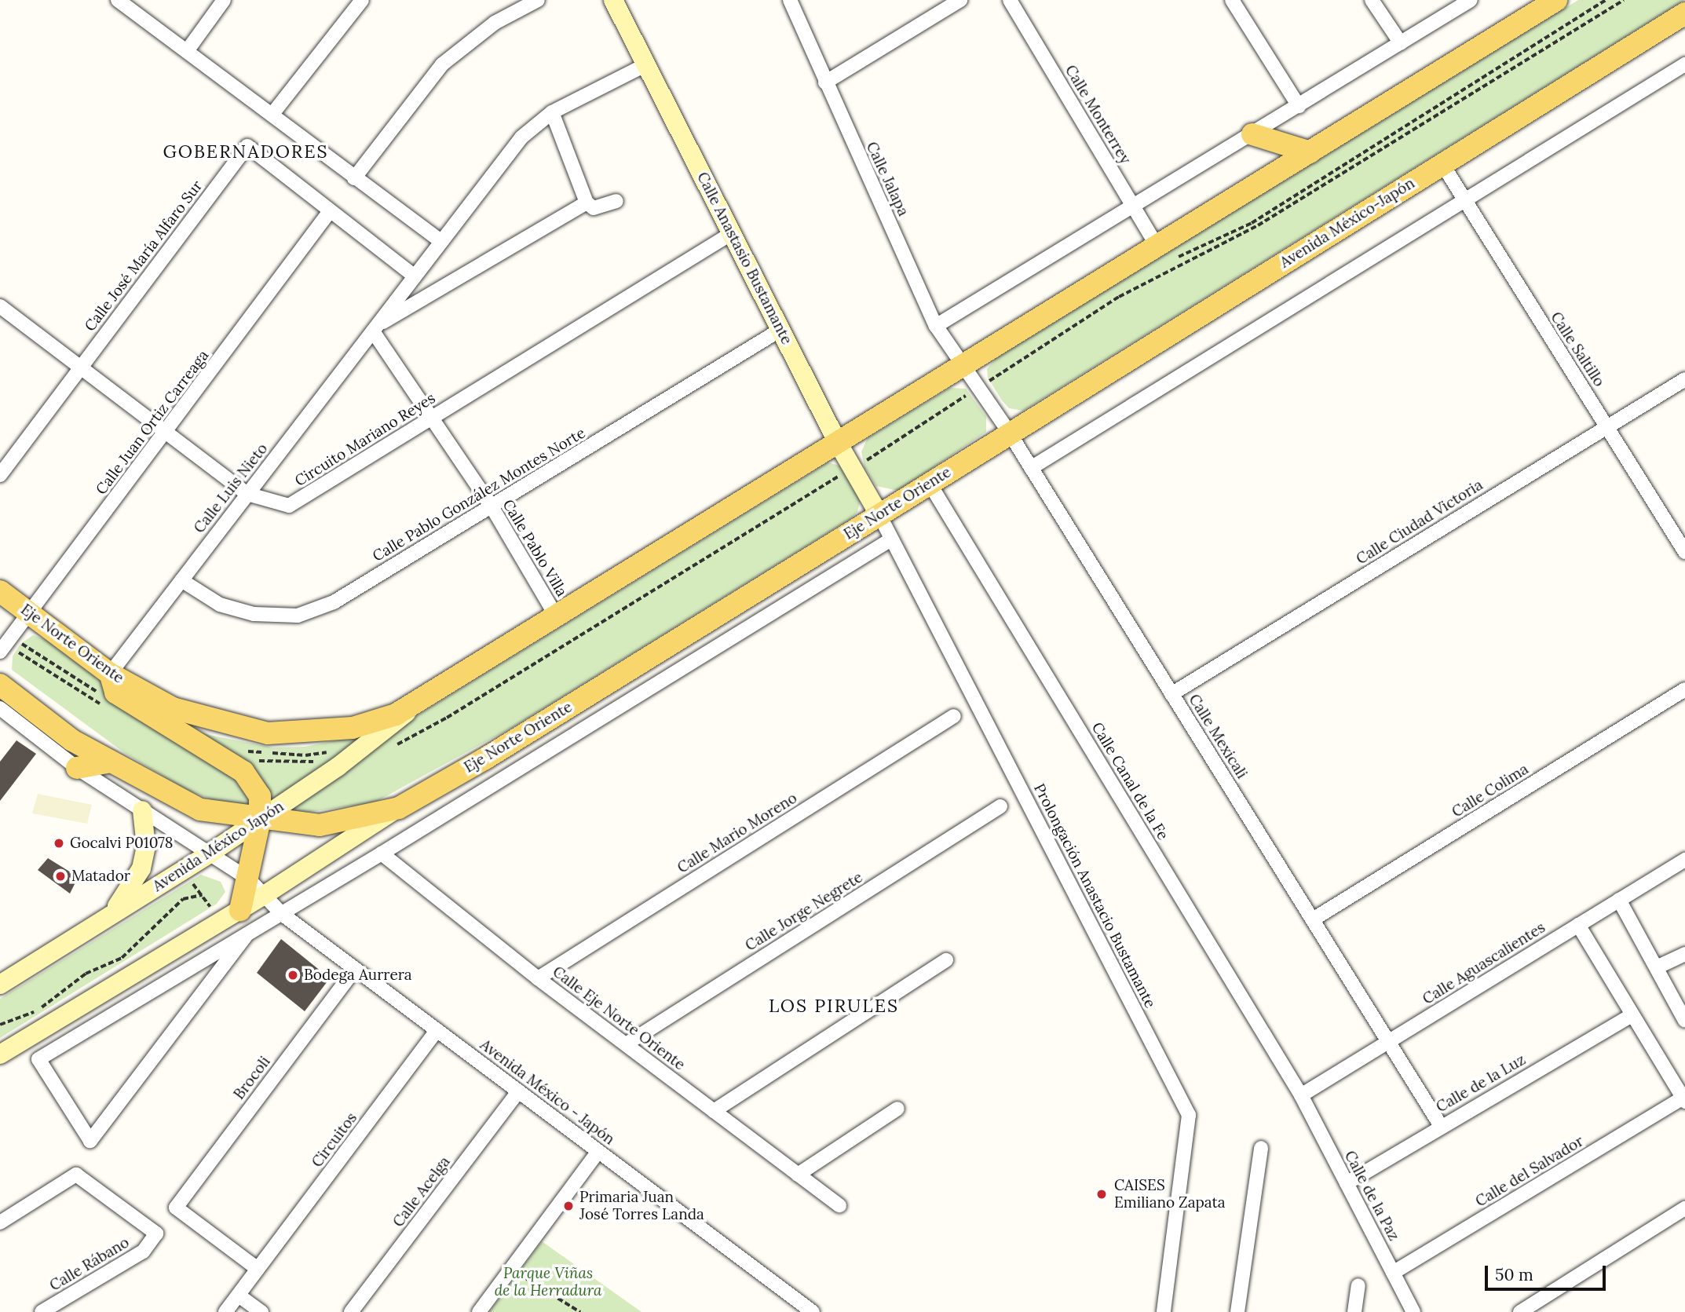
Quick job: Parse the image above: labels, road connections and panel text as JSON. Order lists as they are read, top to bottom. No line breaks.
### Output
{"streets":{"main road":["Avenida México-Japón","Eje Norte Oriente"],"street":["Calle Monterrey","Calle Jalapa","Calle José María Alfaro Sur","Calle Anastasio Bustamante","Calle Saltillo","Calle Juan Ortiz Carreaga","Circuito Mariano Reyes","Calle Luis Nieto","Calle Pablo González Montes Norte","Calle Ciudad Victoria","Calle Pablo Villa","Calle Mexicali","Calle Canal de la Fe","Calle Colima","Calle Mario Moreno","Avenida México Japón","Prolongación Anastacio Bustamante","Calle Jorge Negrete","Calle Aguascalientes","Calle Eje Norte Oriente","Brocoli","Calle de la Luz","Avenida México - Japón","Circuitos","Calle del Salvador","Calle Acelga","Calle de la Paz","Calle Rábano"]},"crossings":[["Calle Jalapa","Eje Norte Oriente"],["Calle Jalapa","Calle Mexicali"],["Avenida México-Japón","Calle Saltillo"],["Avenida México-Japón","Eje Norte Oriente"],["Avenida México-Japón","Calle Mexicali"],["Calle José María Alfaro Sur","Calle Juan Ortiz Carreaga"],["Calle José María Alfaro Sur","Circuito Mariano Reyes"],["Calle José María Alfaro Sur","Calle Luis Nieto"],["Calle Anastasio Bustamante","Circuito Mariano Reyes"],["Calle Anastasio Bustamante","Calle Luis Nieto"],["Calle Anastasio Bustamante","Calle Pablo González Montes Norte"],["Calle Anastasio Bustamante","Eje Norte Oriente"],["Calle Anastasio Bustamante","Prolongación Anastacio Bustamante"],["Calle Saltillo","Calle Ciudad Victoria"],["Calle Juan Ortiz Carreaga","Circuito Mariano Reyes"],["Calle Juan Ortiz Carreaga","Eje Norte Oriente"],["Circuito Mariano Reyes","Calle Luis Nieto"],["Circuito Mariano Reyes","Calle Pablo Villa"],["Calle Luis Nieto","Calle Pablo González Montes Norte"],["Calle Luis Nieto","Eje Norte Oriente"],["Calle Luis Nieto","Calle Pablo Villa"],["Calle Pablo González Montes Norte","Calle Pablo Villa"],["Eje Norte Oriente","Calle Pablo Villa"],["Eje Norte Oriente","Calle Mexicali"],["Eje Norte Oriente","Calle Canal de la Fe"],["Eje Norte Oriente","Avenida México Japón"],["Eje Norte Oriente","Prolongación Anastacio Bustamante"],["Eje Norte Oriente","Calle Eje Norte Oriente"],["Eje Norte Oriente","Avenida México - Japón"],["Calle Ciudad Victoria","Calle Mexicali"],["Calle Mexicali","Calle Colima"],["Calle Mexicali","Calle Aguascalientes"],["Calle Mexicali","Calle de la Luz"],["Calle Canal de la Fe","Calle Aguascalientes"],["Calle Canal de la Fe","Calle de la Paz"],["Calle Mario Moreno","Calle Eje Norte Oriente"],["Avenida México Japón","Avenida México - Japón"],["Calle Jorge Negrete","Calle Eje Norte Oriente"],["Calle Aguascalientes","Calle de la Paz"],["Brocoli","Avenida México - Japón"],["Brocoli","Circuitos"],["Calle de la Luz","Calle de la Paz"],["Avenida México - Japón","Circuitos"],["Avenida México - Japón","Calle Acelga"],["Calle del Salvador","Calle de la Paz"]],"districts":["GOBERNADORES","LOS PIRULES"],"parks":["Parque Viñas de la Herradura"],"places":["Gocalvi P01078","Matador","Bodega Aurrera","CAISES Emiliano Zapata","Primaria Juan José Torres Landa"],"scale_bar":"50 m"}
